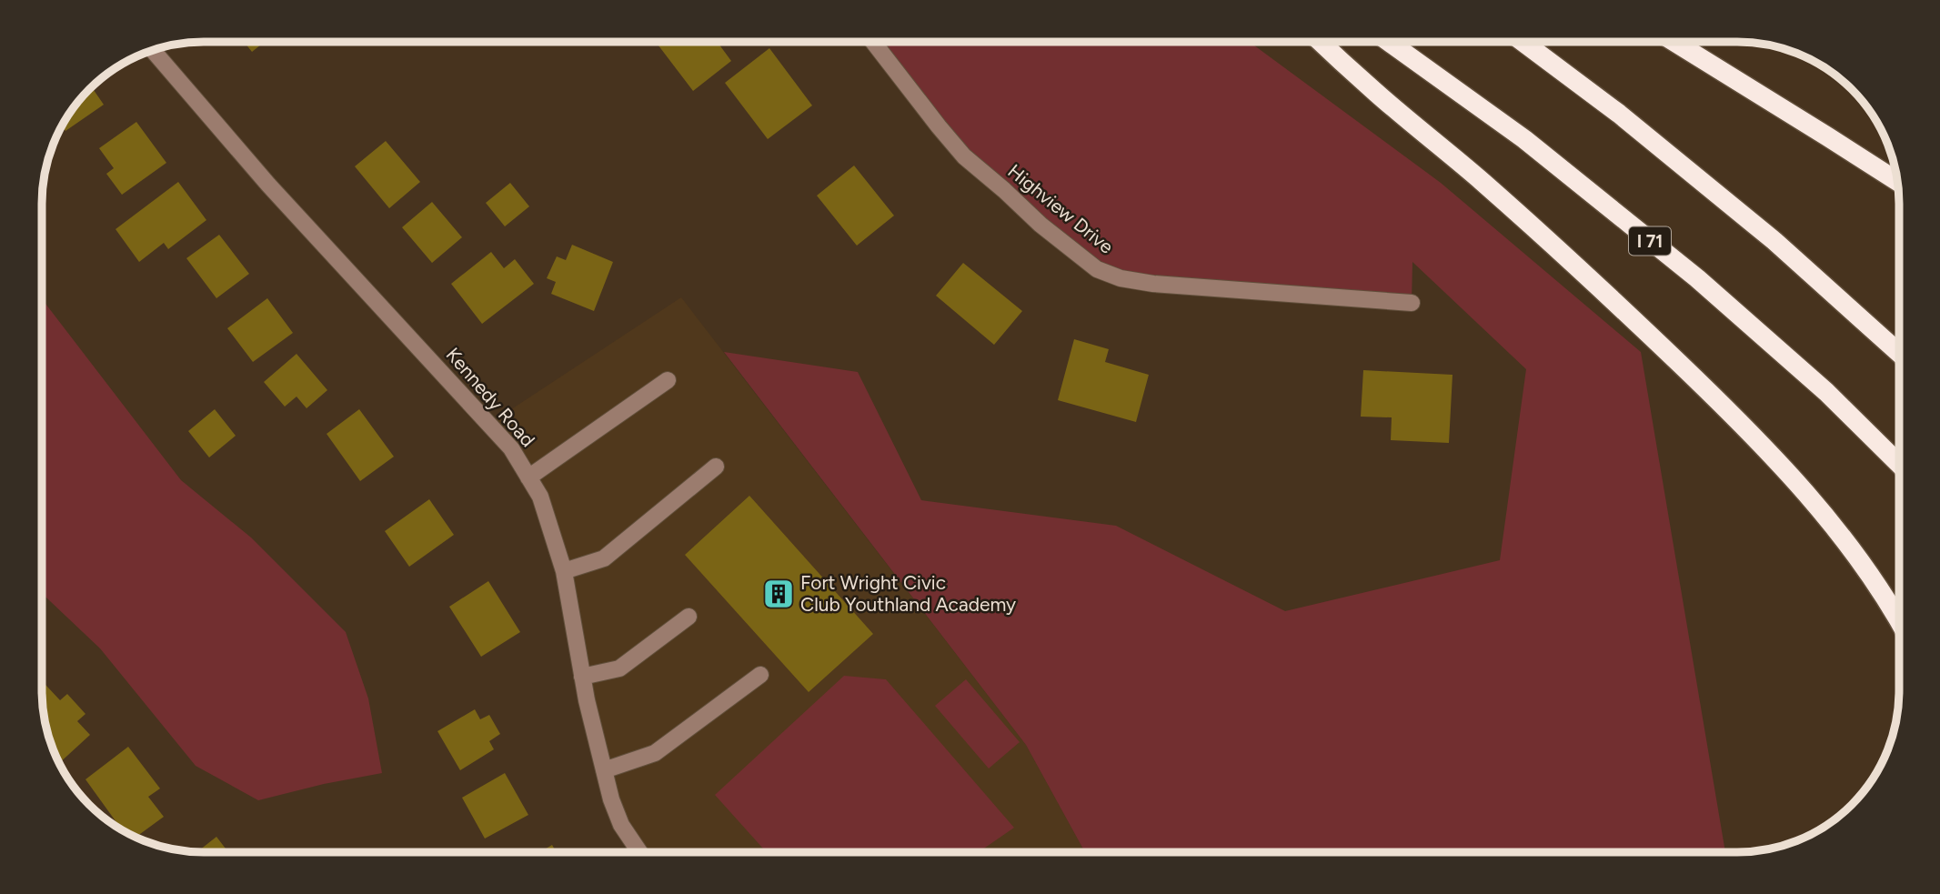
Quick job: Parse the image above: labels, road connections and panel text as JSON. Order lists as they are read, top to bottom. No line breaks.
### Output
{"streets":{"highway":["I 71"],"street":["Highview Drive","Kennedy Road"]},"places":{"building":["Fort Wright Civic Club Youthland Academy"]}}
